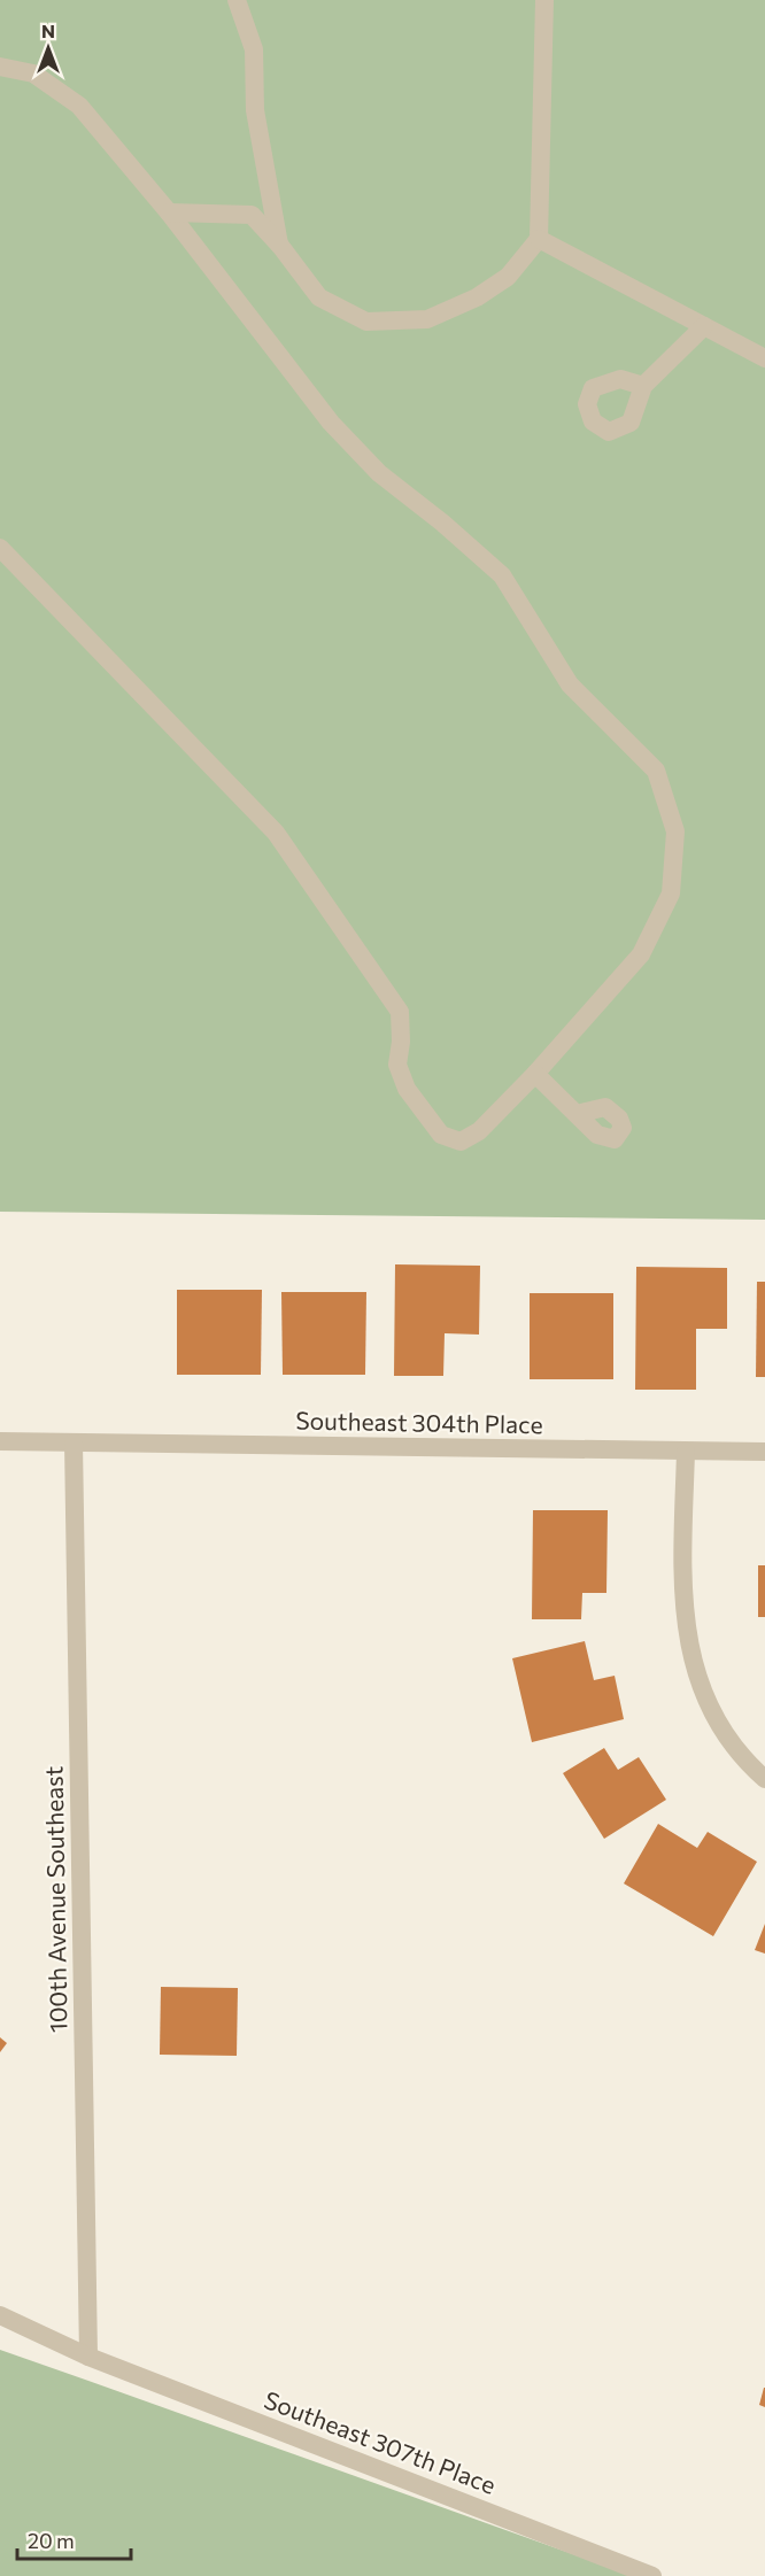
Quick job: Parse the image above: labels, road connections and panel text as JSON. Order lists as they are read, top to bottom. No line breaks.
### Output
{"streets":{"street":["Southeast 304th Place","100th Avenue Southeast","Southeast 307th Place"]},"crossings":[["Southeast 304th Place","100th Avenue Southeast"],["100th Avenue Southeast","Southeast 307th Place"]],"scale_bar":"20 m","north":"top"}
